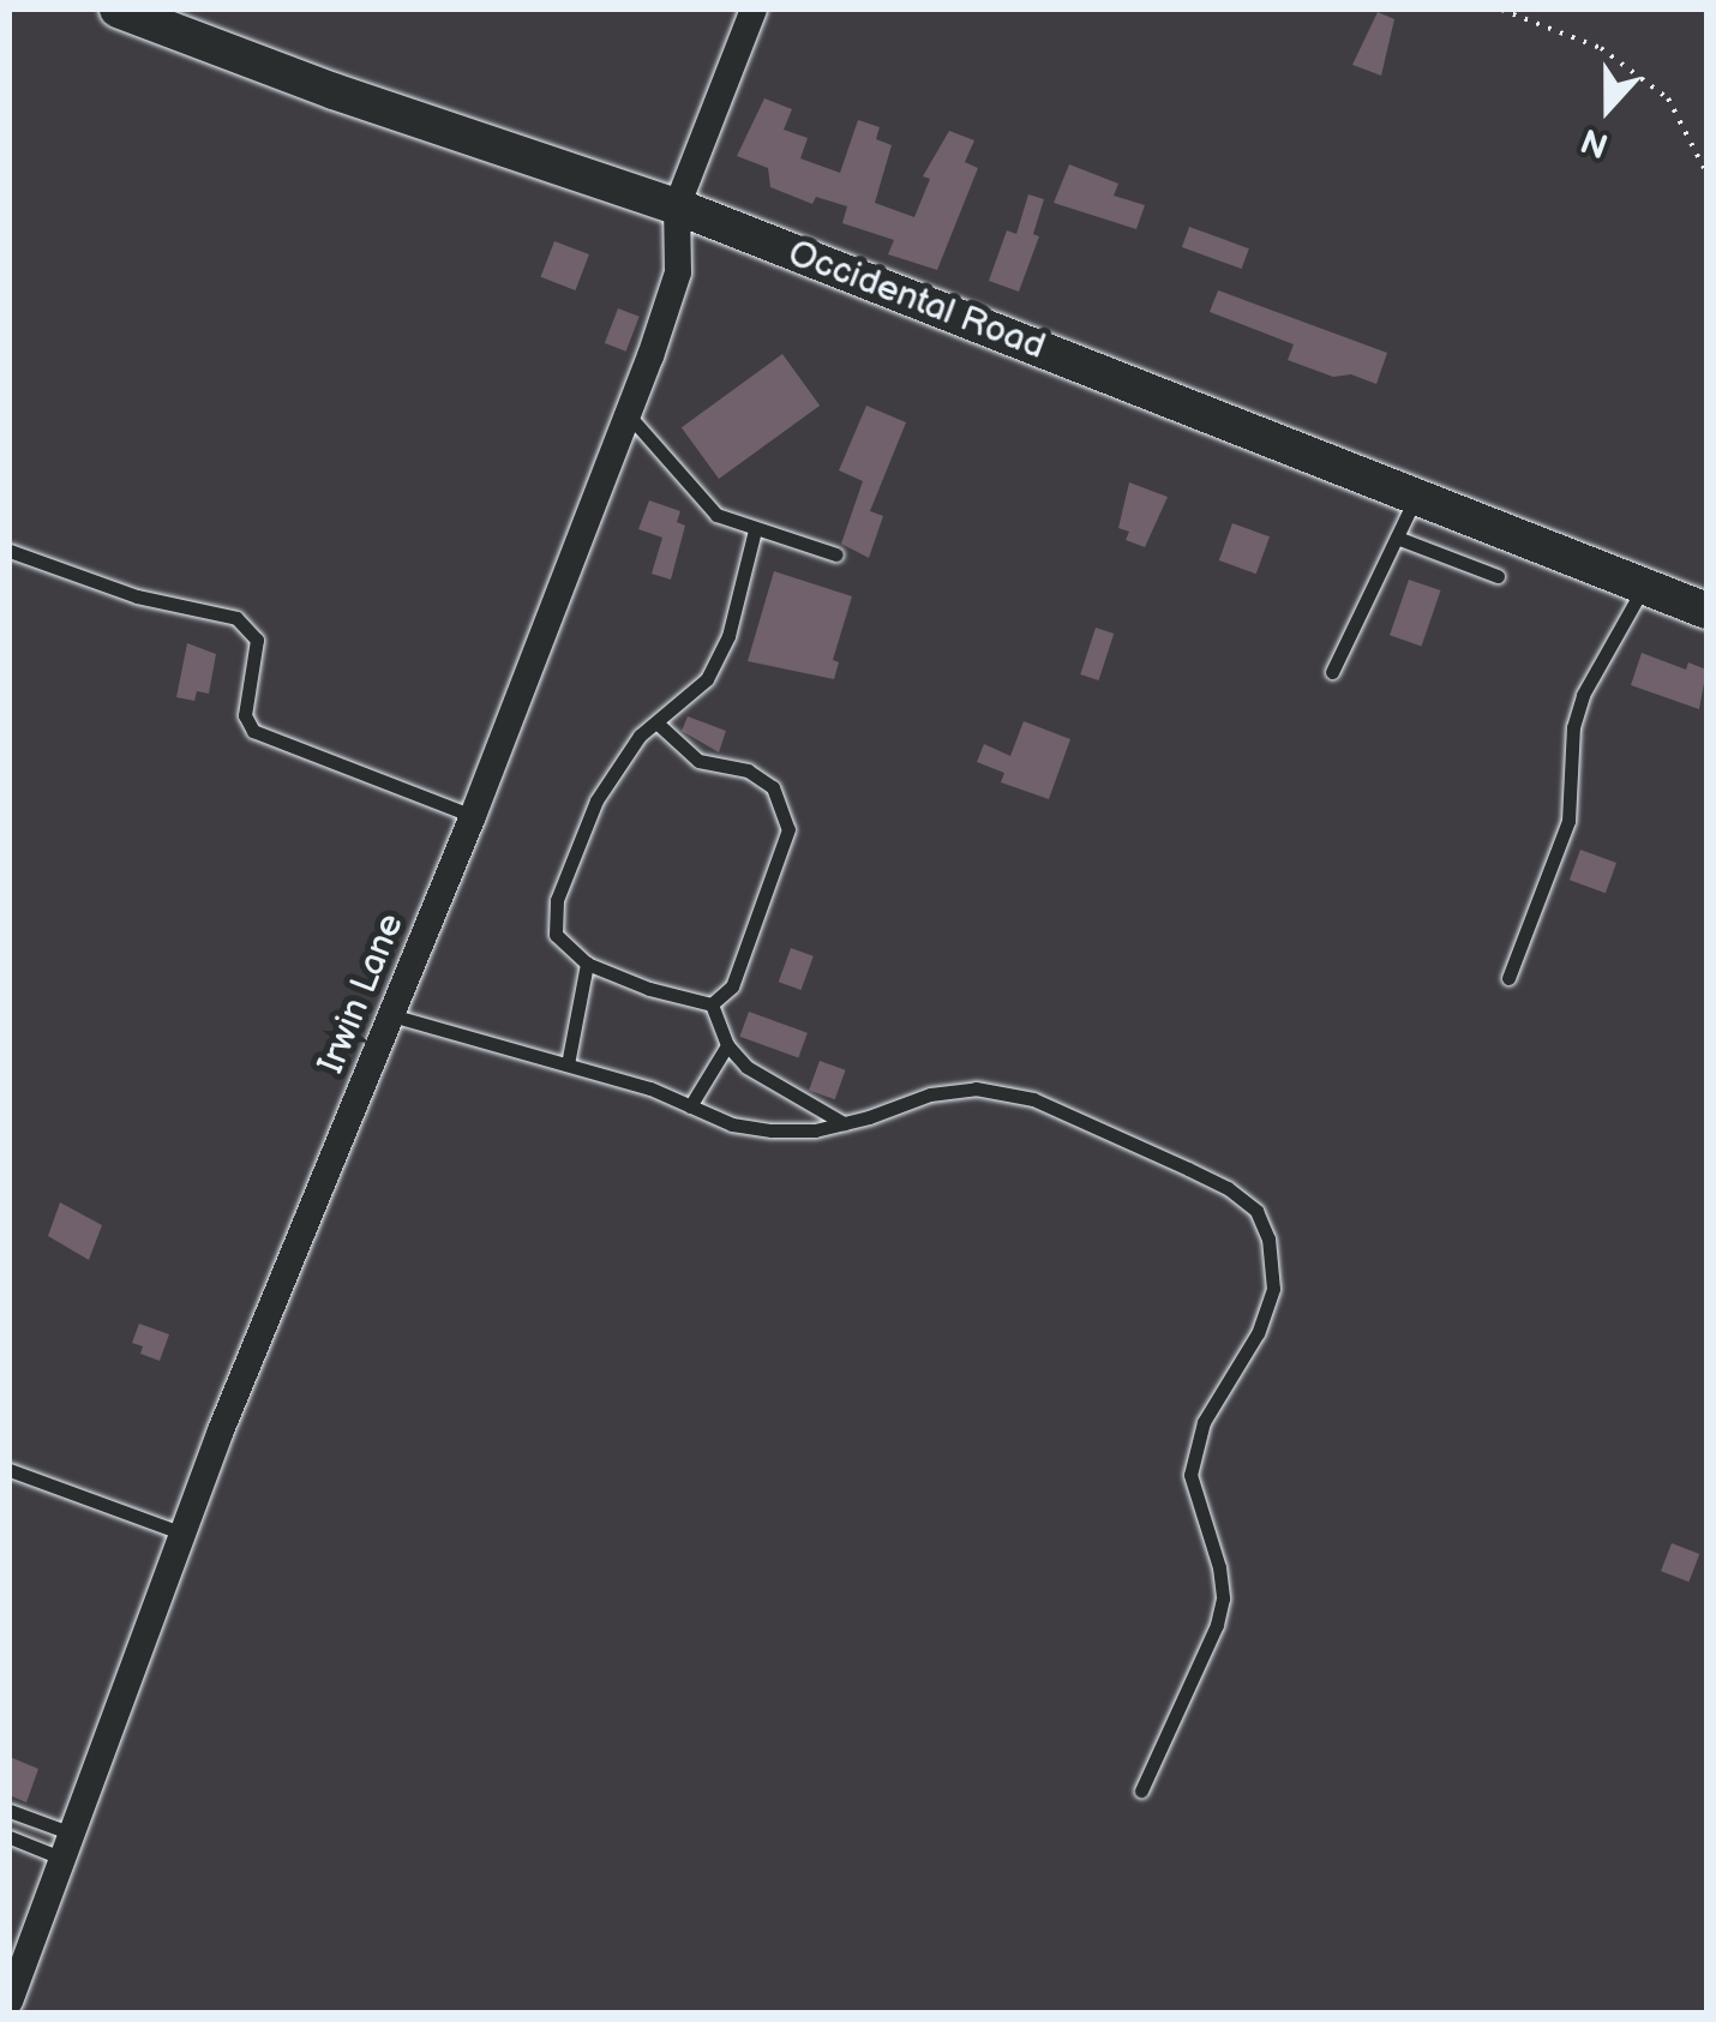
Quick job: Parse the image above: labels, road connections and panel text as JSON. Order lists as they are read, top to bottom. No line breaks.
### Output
{"streets":{"street":["Occidental Road","Irwin Lane"]},"crossings":[["Occidental Road","Irwin Lane"]],"north":"bottom"}
